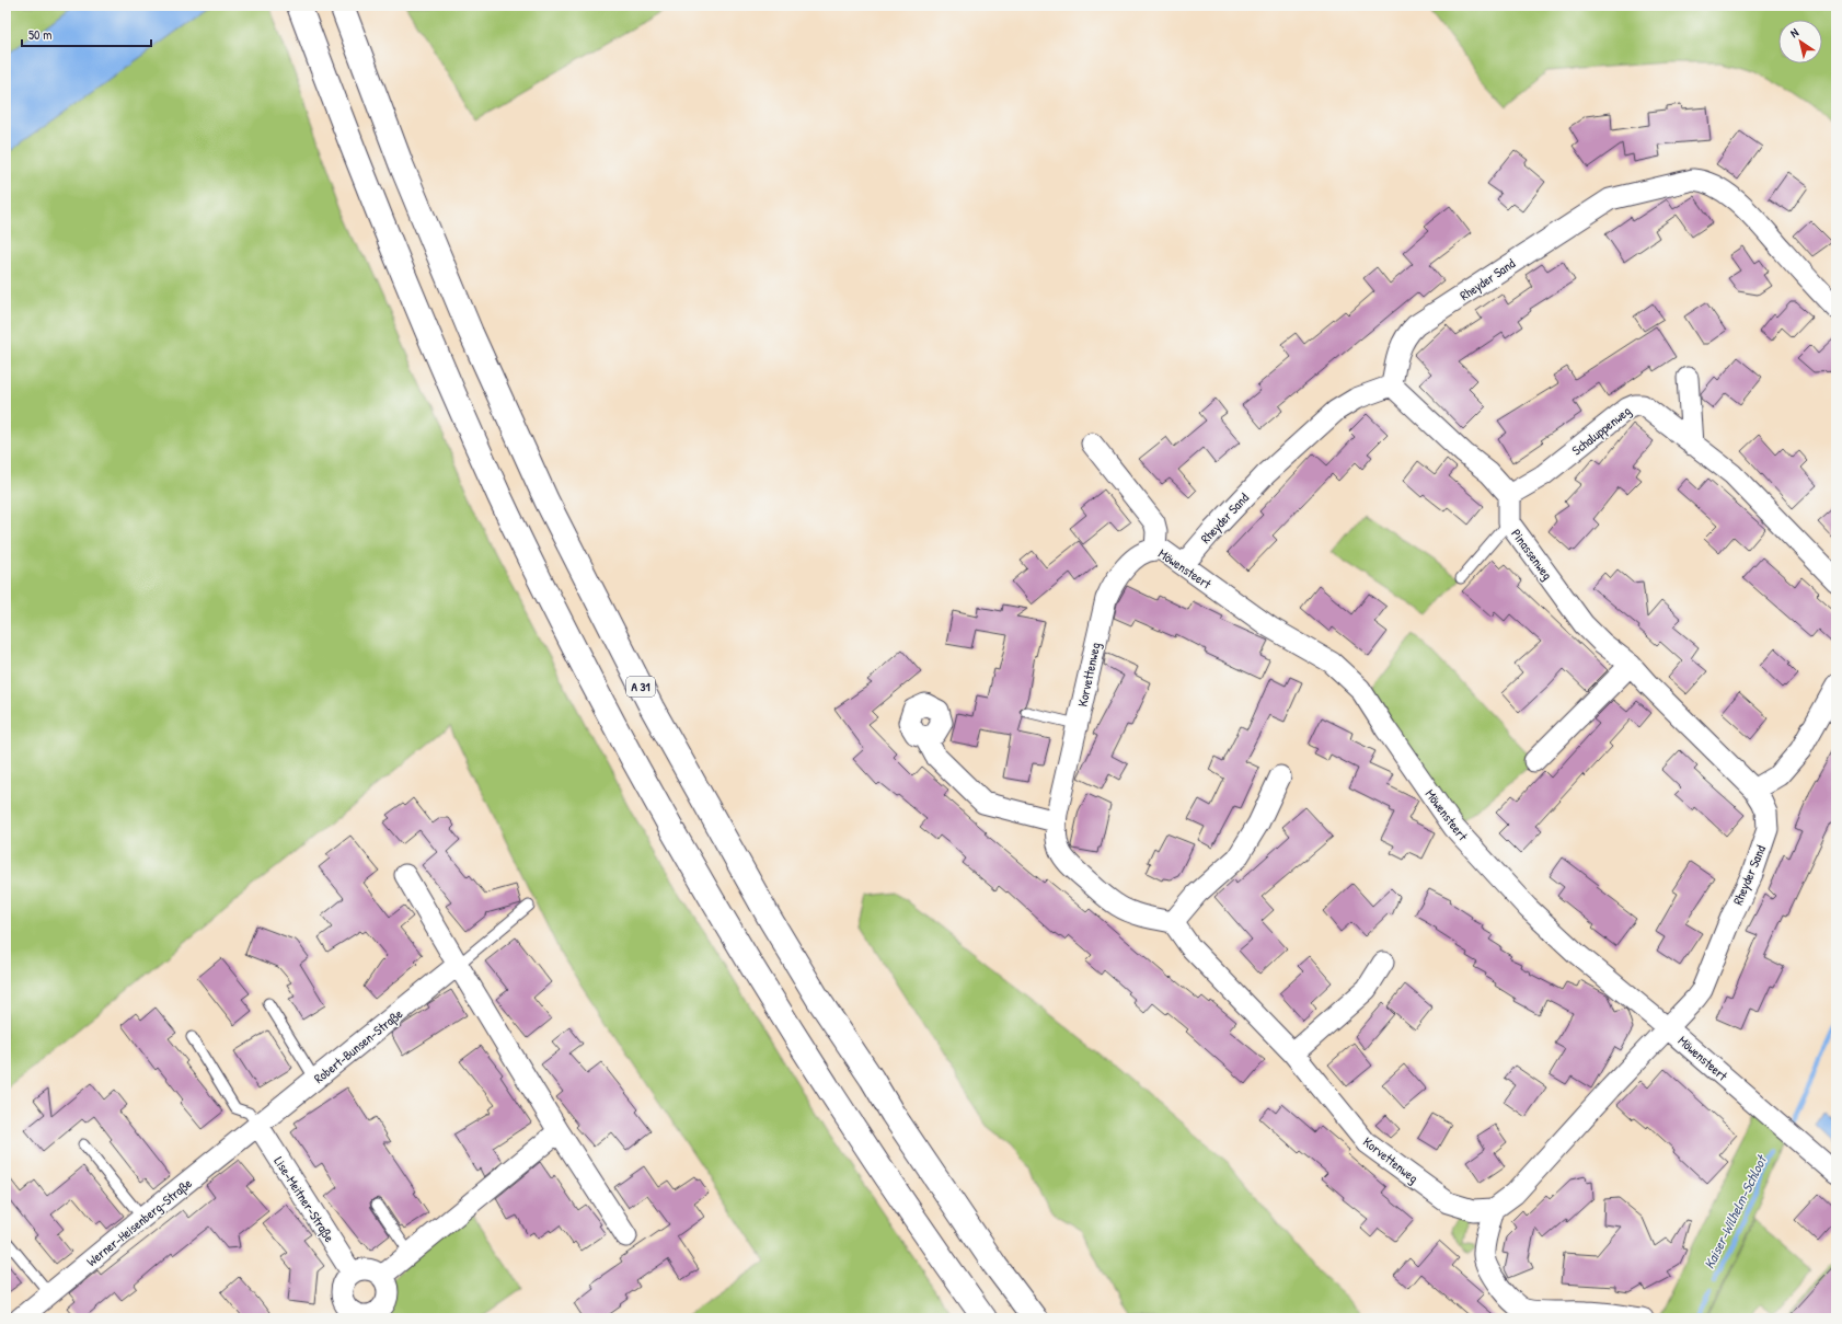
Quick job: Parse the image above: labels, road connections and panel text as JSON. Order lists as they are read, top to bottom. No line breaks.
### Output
{"streets":{"highway":["A 31"],"street":["Rheyder Sand","Schaluppenweg","Pinassenweg","Möwensteert","Korvettenweg","Robert-Bunsen-Straße","Lise-Meitner-Straße","Werner-Heisenberg-Straße"]},"crossings":[["Rheyder Sand","Pinassenweg"],["Rheyder Sand","Möwensteert"],["Schaluppenweg","Pinassenweg"],["Möwensteert","Korvettenweg"],["Robert-Bunsen-Straße","Lise-Meitner-Straße"],["Robert-Bunsen-Straße","Werner-Heisenberg-Straße"],["Lise-Meitner-Straße","Werner-Heisenberg-Straße"]],"water":["Kaiser-Wilhelm-Schloot"],"scale_bar":"50 m","north":"top left"}
